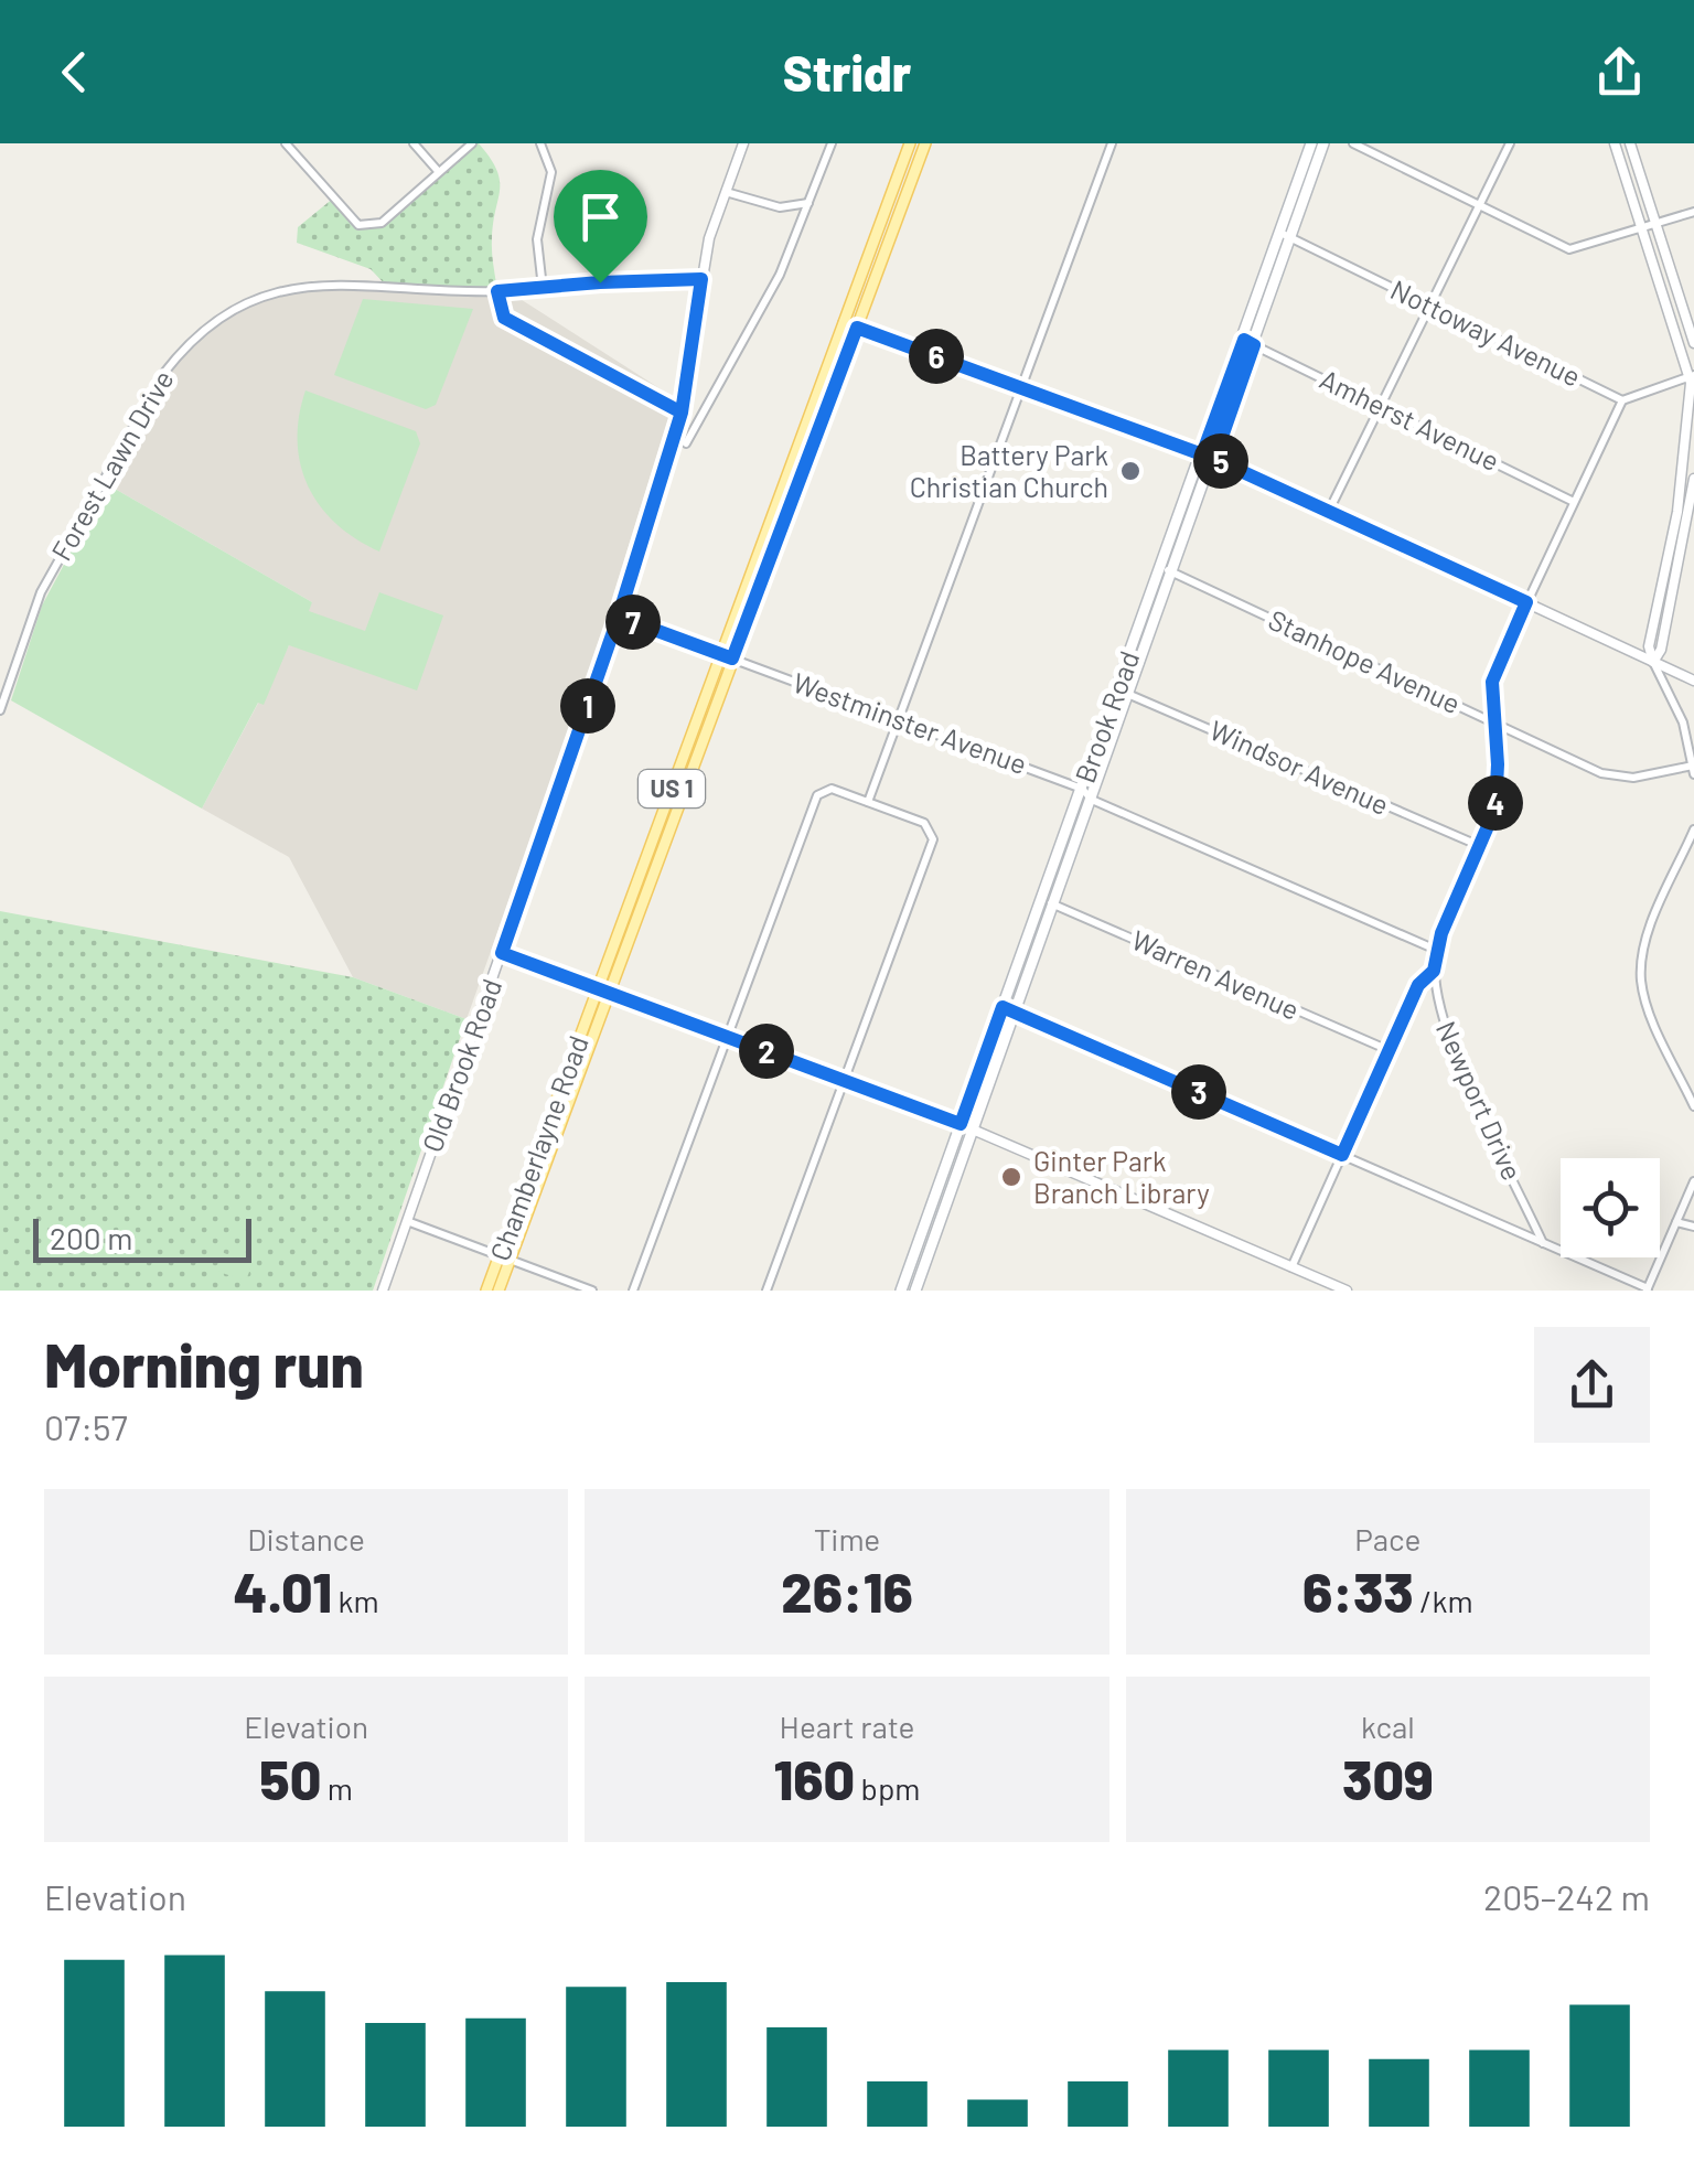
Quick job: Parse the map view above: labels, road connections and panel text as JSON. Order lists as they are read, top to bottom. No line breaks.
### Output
{"streets":{"main road":["Brook Road","US 1","Chamberlayne Road"],"street":["Nottoway Avenue","Amherst Avenue","Forest Lawn Drive","Stanhope Avenue","Westminster Avenue","Windsor Avenue","Warren Avenue","Old Brook Road","Newport Drive"]},"crossings":[["Nottoway Avenue","Brook Road"],["Nottoway Avenue","Newport Drive"],["Amherst Avenue","Brook Road"],["Amherst Avenue","Newport Drive"],["Forest Lawn Drive","Old Brook Road"],["Stanhope Avenue","Brook Road"],["Stanhope Avenue","Newport Drive"],["Brook Road","Westminster Avenue"],["Brook Road","Windsor Avenue"],["Brook Road","Warren Avenue"],["Westminster Avenue","US 1"],["Westminster Avenue","Old Brook Road"],["Westminster Avenue","Newport Drive"],["Westminster Avenue","Chamberlayne Road"],["Windsor Avenue","Newport Drive"],["US 1","Chamberlayne Road"]],"places":["Battery Park Christian Church","Ginter Park Branch Library"],"scale_bar":"200 m","page":{"header":"Stridr","pins":["6","5","7","1","4","2","3"],"scale":"200 m","heading":["Morning run","07:57"],"stats":[["Distance","4.01 km"],["Time","26:16"],["Pace","6:33 /km"],["Elevation","50 m"],["Heart rate","160 bpm"],["kcal","309"]],"chart":["Elevation","205–242 m"]}}
